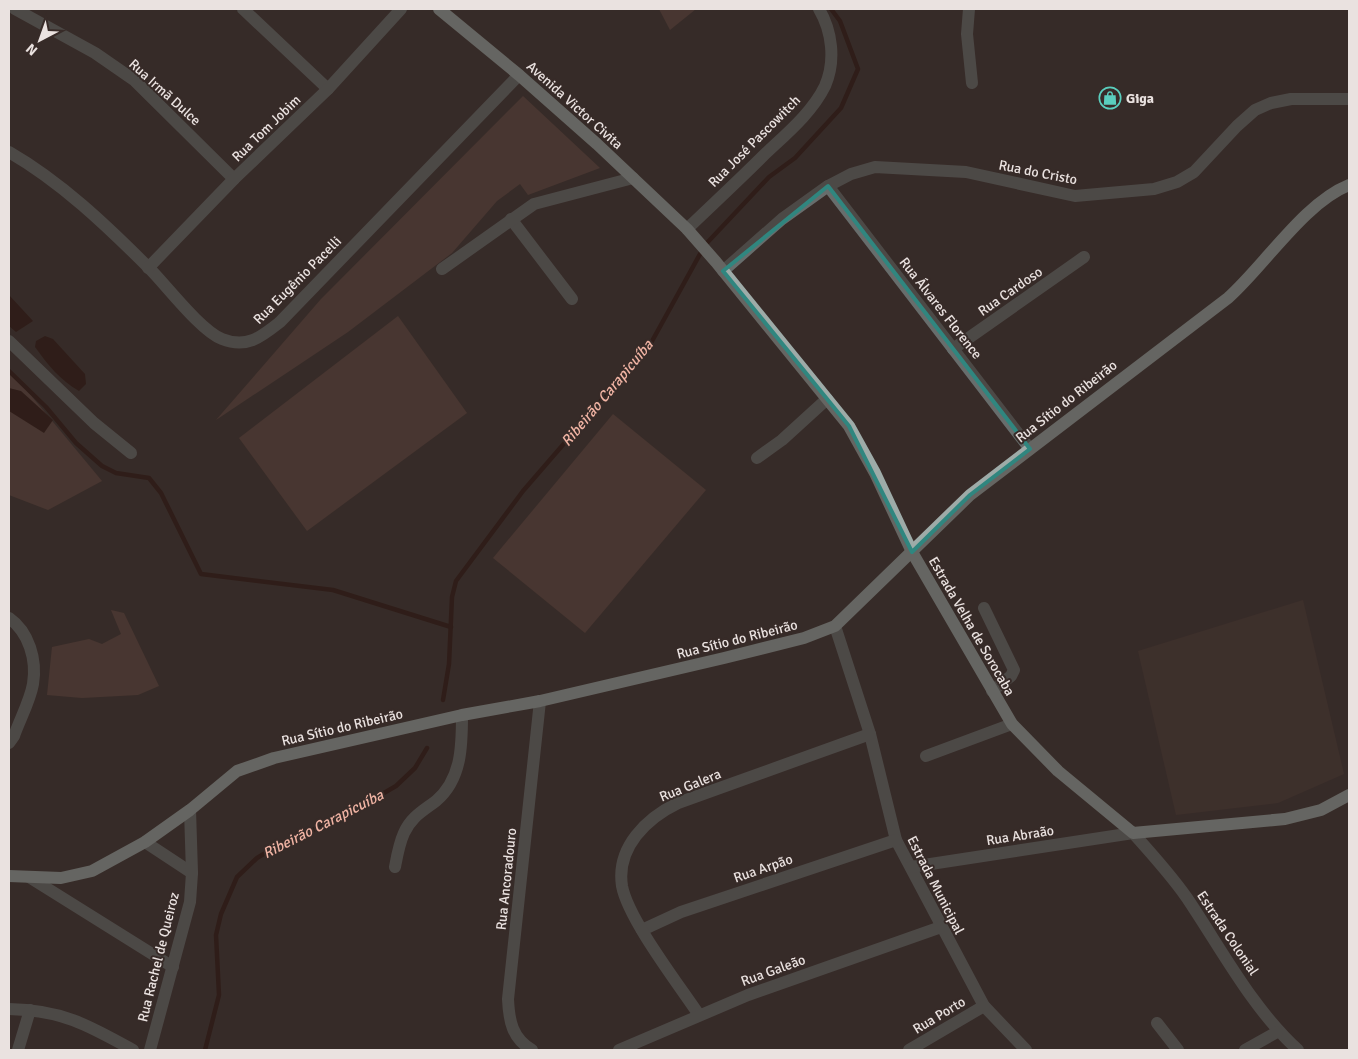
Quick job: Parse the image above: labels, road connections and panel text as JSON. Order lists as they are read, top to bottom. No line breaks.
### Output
{"streets":{"main road":["Avenida Victor Civita","Rua Sítio do Ribeirão","Estrada Velha de Sorocaba"],"street":["Rua Irmã Dulce","Rua Tom Jobim","Rua José Pascowitch","Rua do Cristo","Rua Eugênio Pacelli","Rua Cardoso","Rua Álvares Florence","Rua Galera","Rua Abraão","Rua Arpão","Rua Ancoradouro","Estrada Municipal","Estrada Colonial","Rua Rachel de Queiroz","Rua Galeão","Rua Porto"]},"crossings":[["Rua Irmã Dulce","Rua Tom Jobim"],["Avenida Victor Civita","Rua José Pascowitch"],["Avenida Victor Civita","Rua Eugênio Pacelli"],["Avenida Victor Civita","Estrada Velha de Sorocaba"],["Rua Tom Jobim","Rua Eugênio Pacelli"],["Rua José Pascowitch","Estrada Velha de Sorocaba"],["Rua do Cristo","Rua Álvares Florence"],["Rua do Cristo","Estrada Velha de Sorocaba"],["Rua Cardoso","Rua Álvares Florence"],["Rua Álvares Florence","Rua Sítio do Ribeirão"],["Rua Sítio do Ribeirão","Estrada Velha de Sorocaba"],["Rua Sítio do Ribeirão","Rua Ancoradouro"],["Rua Sítio do Ribeirão","Estrada Municipal"],["Rua Sítio do Ribeirão","Rua Rachel de Queiroz"],["Estrada Velha de Sorocaba","Rua Abraão"],["Estrada Velha de Sorocaba","Estrada Colonial"],["Rua Galera","Rua Arpão"],["Rua Galera","Estrada Municipal"],["Rua Galera","Rua Galeão"],["Rua Abraão","Estrada Municipal"],["Rua Abraão","Estrada Colonial"],["Rua Arpão","Estrada Municipal"],["Estrada Municipal","Rua Galeão"],["Estrada Municipal","Rua Porto"]],"water":["Ribeirão Carapicuíba"],"places":{"shop":["Giga"]},"north":"bottom left"}
